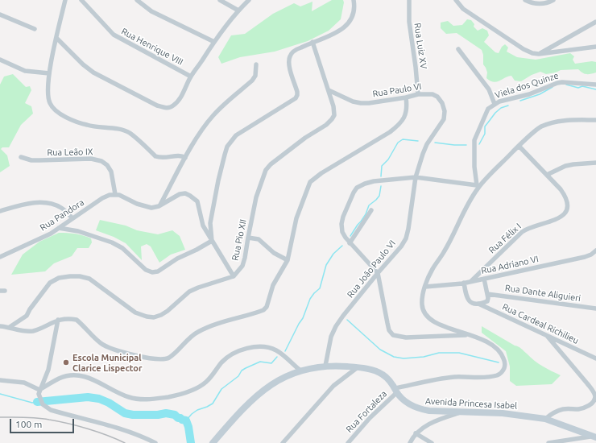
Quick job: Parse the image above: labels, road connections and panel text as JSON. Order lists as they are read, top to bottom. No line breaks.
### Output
{"streets":{"street":["Rua Luiz XV","Rua Henrique VIII","Viela dos Quinze","Rua Paulo VI","Rua Leão IX","Rua Pandora","Rua Félix I","Rua Pio XII","Rua Adriano VI","Rua João Paulo VI","Rua Dante Aliguieri","Rua Cardeal Richilieu","Avenida Princesa Isabel","Rua Fortaleza"]},"crossings":[["Rua Luiz XV","Rua Paulo VI"],["Rua Paulo VI","Rua Pio XII"],["Rua Paulo VI","Rua João Paulo VI"],["Rua Leão IX","Rua Pandora"],["Rua Félix I","Rua Adriano VI"],["Rua Adriano VI","Rua Cardeal Richilieu"],["Rua João Paulo VI","Avenida Princesa Isabel"],["Avenida Princesa Isabel","Rua Fortaleza"]],"places":["Escola Municipal Clarice Lispector"],"scale_bar":"100 m"}
